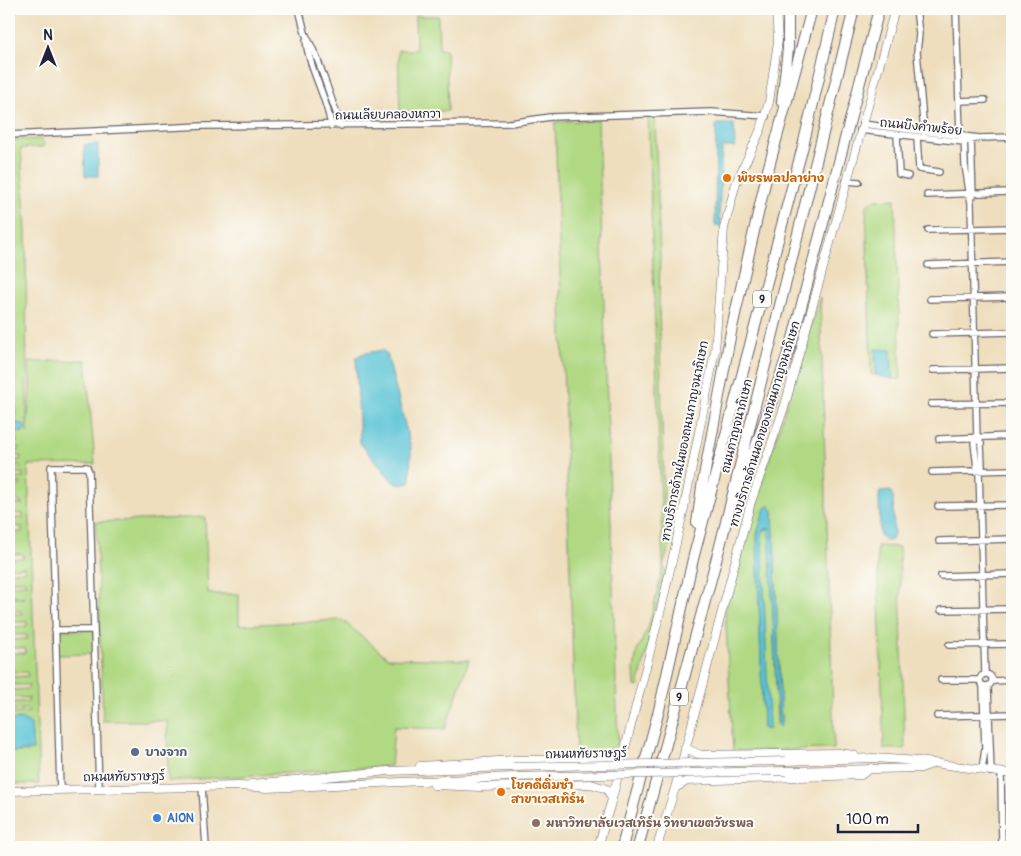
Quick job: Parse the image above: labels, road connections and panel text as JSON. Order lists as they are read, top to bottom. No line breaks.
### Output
{"streets":{"highway":["9","ถนนกาญจนาภิเษก"],"main road":["ทางบริการด้านนอกของถนนกาญจนาภิเษก","ทางบริการด้านในของถนนกาญจนาภิเษก","ถนนหทัยราษฎร์"],"street":["ถนนเลียบคลองหกวา","ถนนบึงคำพร้อย"]},"crossings":[["ถนนเลียบคลองหกวา","ทางบริการด้านในของถนนกาญจนาภิเษก"],["ถนนบึงคำพร้อย","ทางบริการด้านนอกของถนนกาญจนาภิเษก"]],"places":["พิชรพลปลาย่าง","บางจาก","โชคดีติ่มซำ สาขาเวสเทิร์น","AION","มหาวิทยาลัยเวสเทิร์น วิทยาเขตวัชรพล"],"scale_bar":"100 m","north":"top"}
